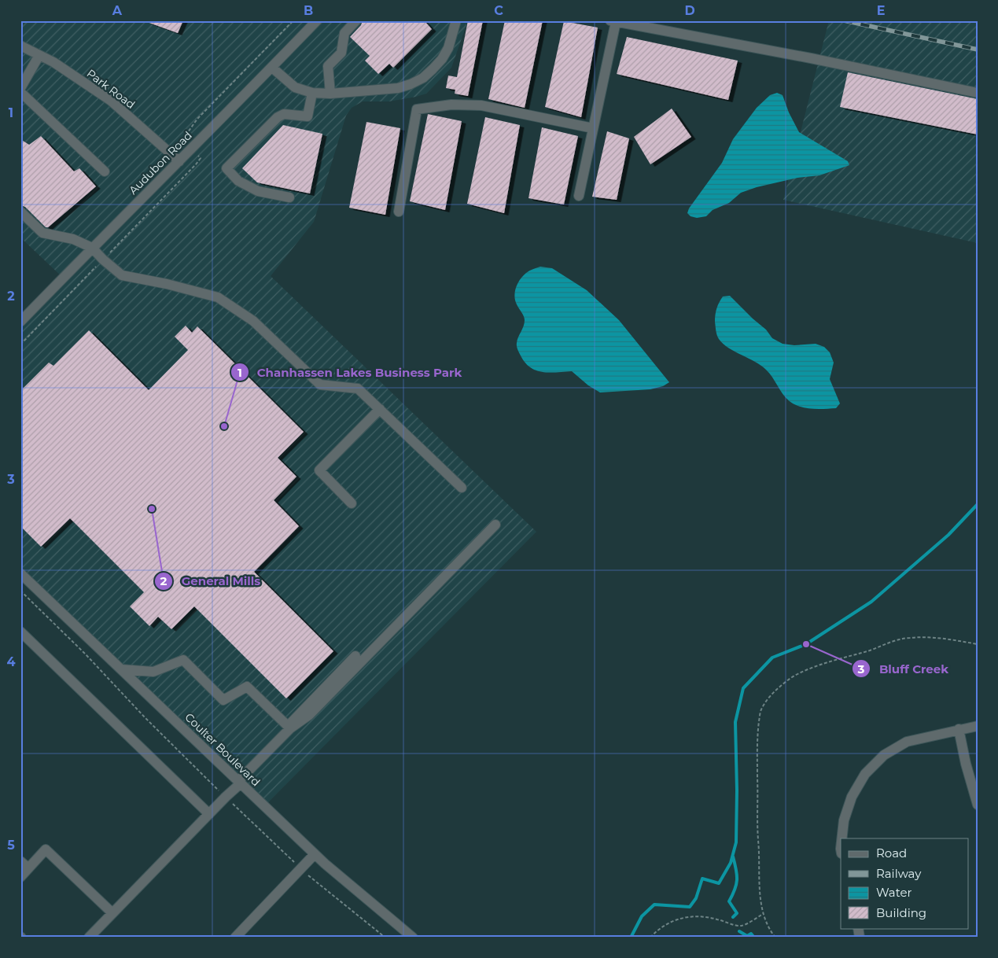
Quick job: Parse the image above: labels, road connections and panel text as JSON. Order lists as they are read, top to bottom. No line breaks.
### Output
{"streets":{"street":["Park Road","Audubon Road","Coulter Boulevard"]},"crossings":[["Park Road","Audubon Road"]],"places":["Chanhassen Lakes Business Park","General Mills","Bluff Creek"],"legend":["Road","Railway","Water","Building"],"grid":{"columns":["A","B","C","D","E"],"rows":["1","2","3","4","5"]}}
